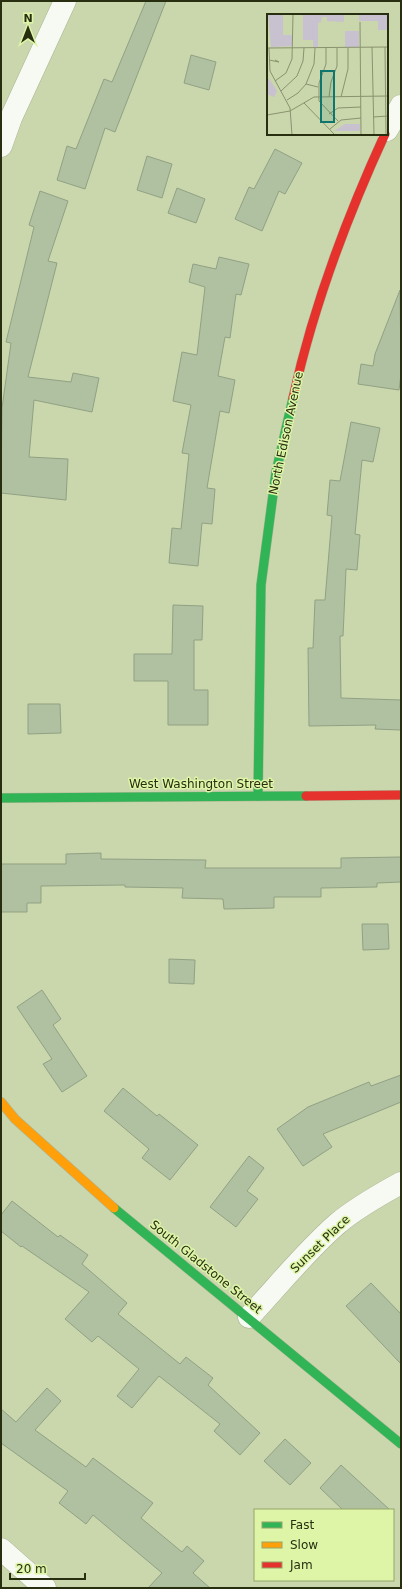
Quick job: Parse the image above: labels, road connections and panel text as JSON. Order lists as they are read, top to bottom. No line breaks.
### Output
{"streets":{"street":["North Edison Avenue","West Washington Street","Sunset Place","South Gladstone Street"]},"crossings":[["North Edison Avenue","West Washington Street"],["Sunset Place","South Gladstone Street"]],"legend":["Fast","Slow","Jam"],"scale_bar":"20 m","north":"top"}
